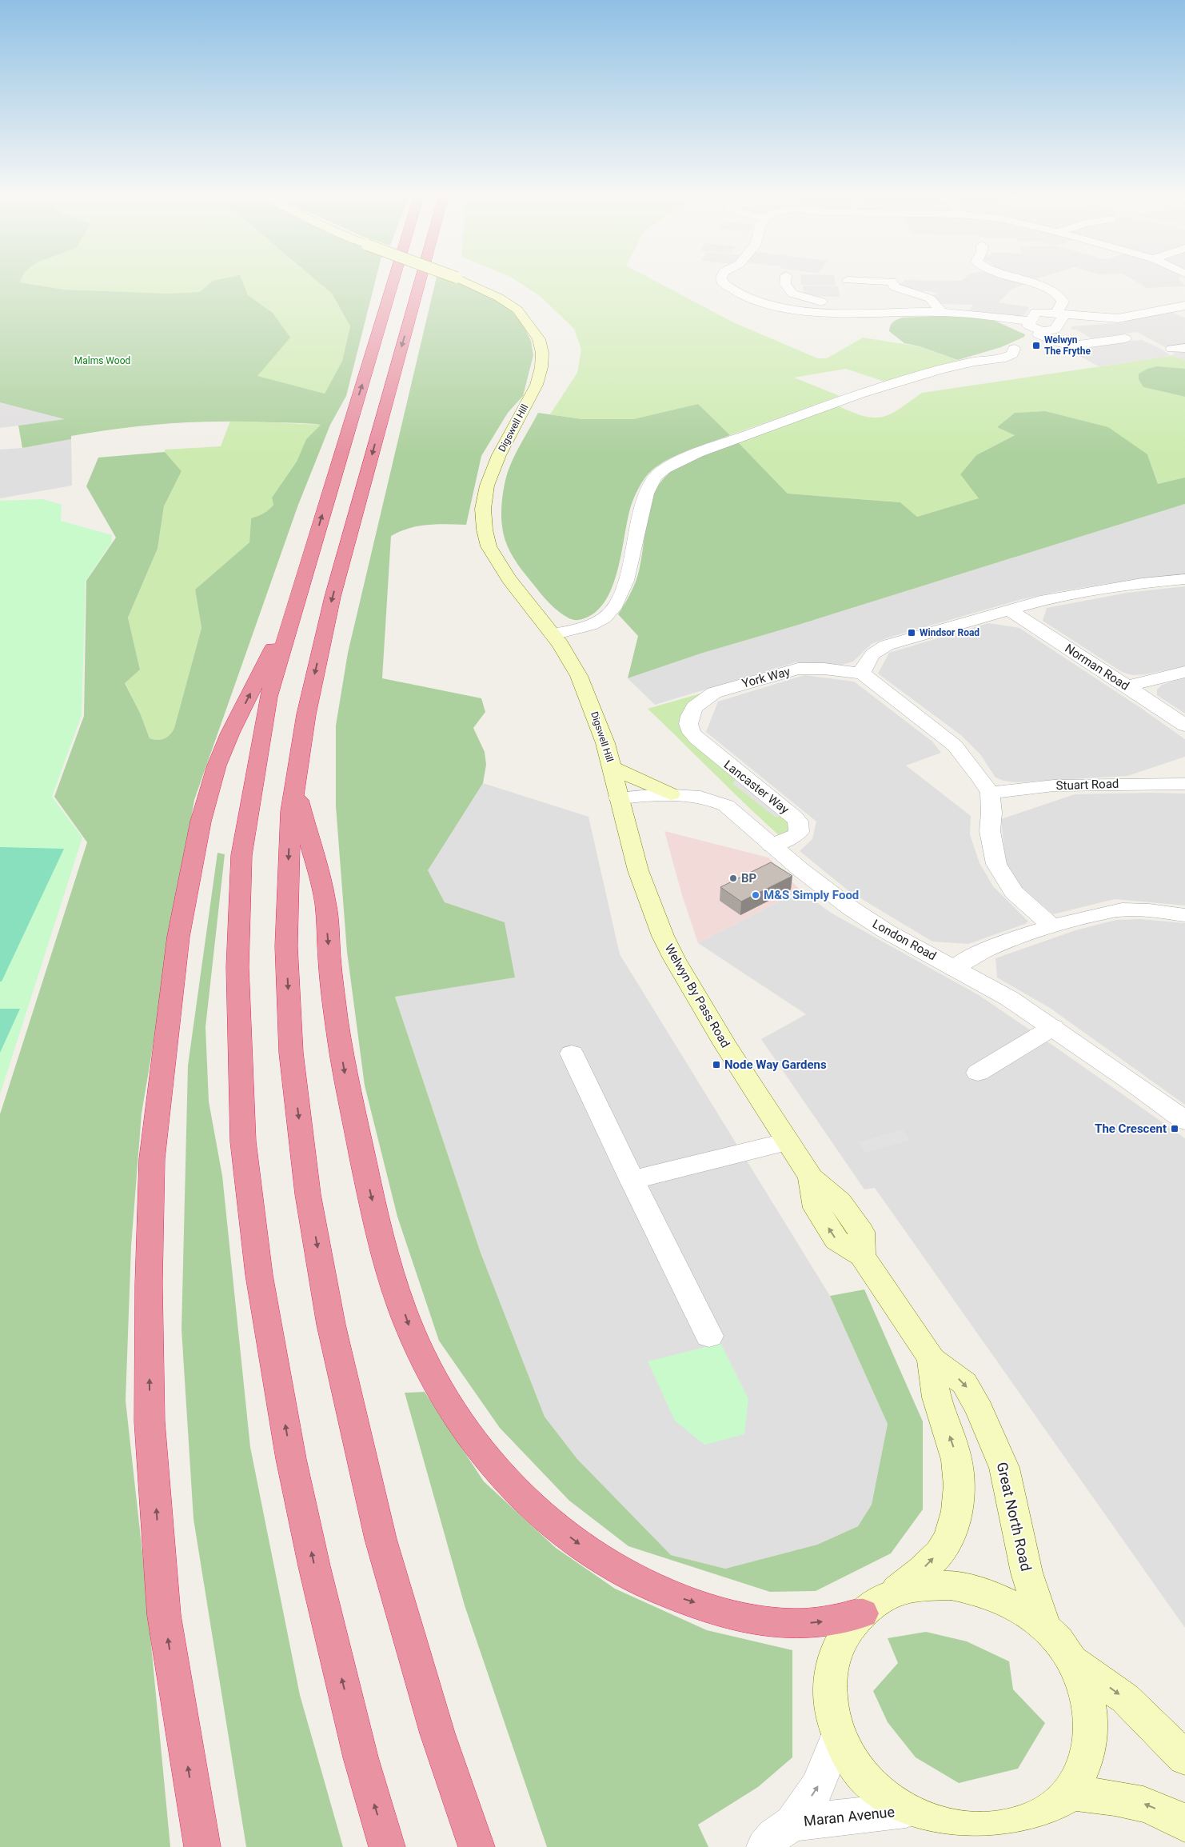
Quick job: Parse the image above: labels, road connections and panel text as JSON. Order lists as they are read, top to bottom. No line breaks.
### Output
{"streets":{"main road":["Digswell Hill","Welwyn By Pass Road","Great North Road"],"street":["Norman Road","York Way","Stuart Road","Lancaster Way","London Road","Maran Avenue"]},"crossings":[["Digswell Hill","London Road"],["Digswell Hill","Welwyn By Pass Road"],["York Way","Lancaster Way"],["Lancaster Way","London Road"],["London Road","Welwyn By Pass Road"],["Welwyn By Pass Road","Great North Road"]],"one_way":["Great North Road","Maran Avenue"],"parks":["Malms Wood"],"places":{"transit":["Welwyn The Frythe","Windsor Road","Node Way Gardens","The Crescent"],"other":["BP","M&S Simply Food"]}}
